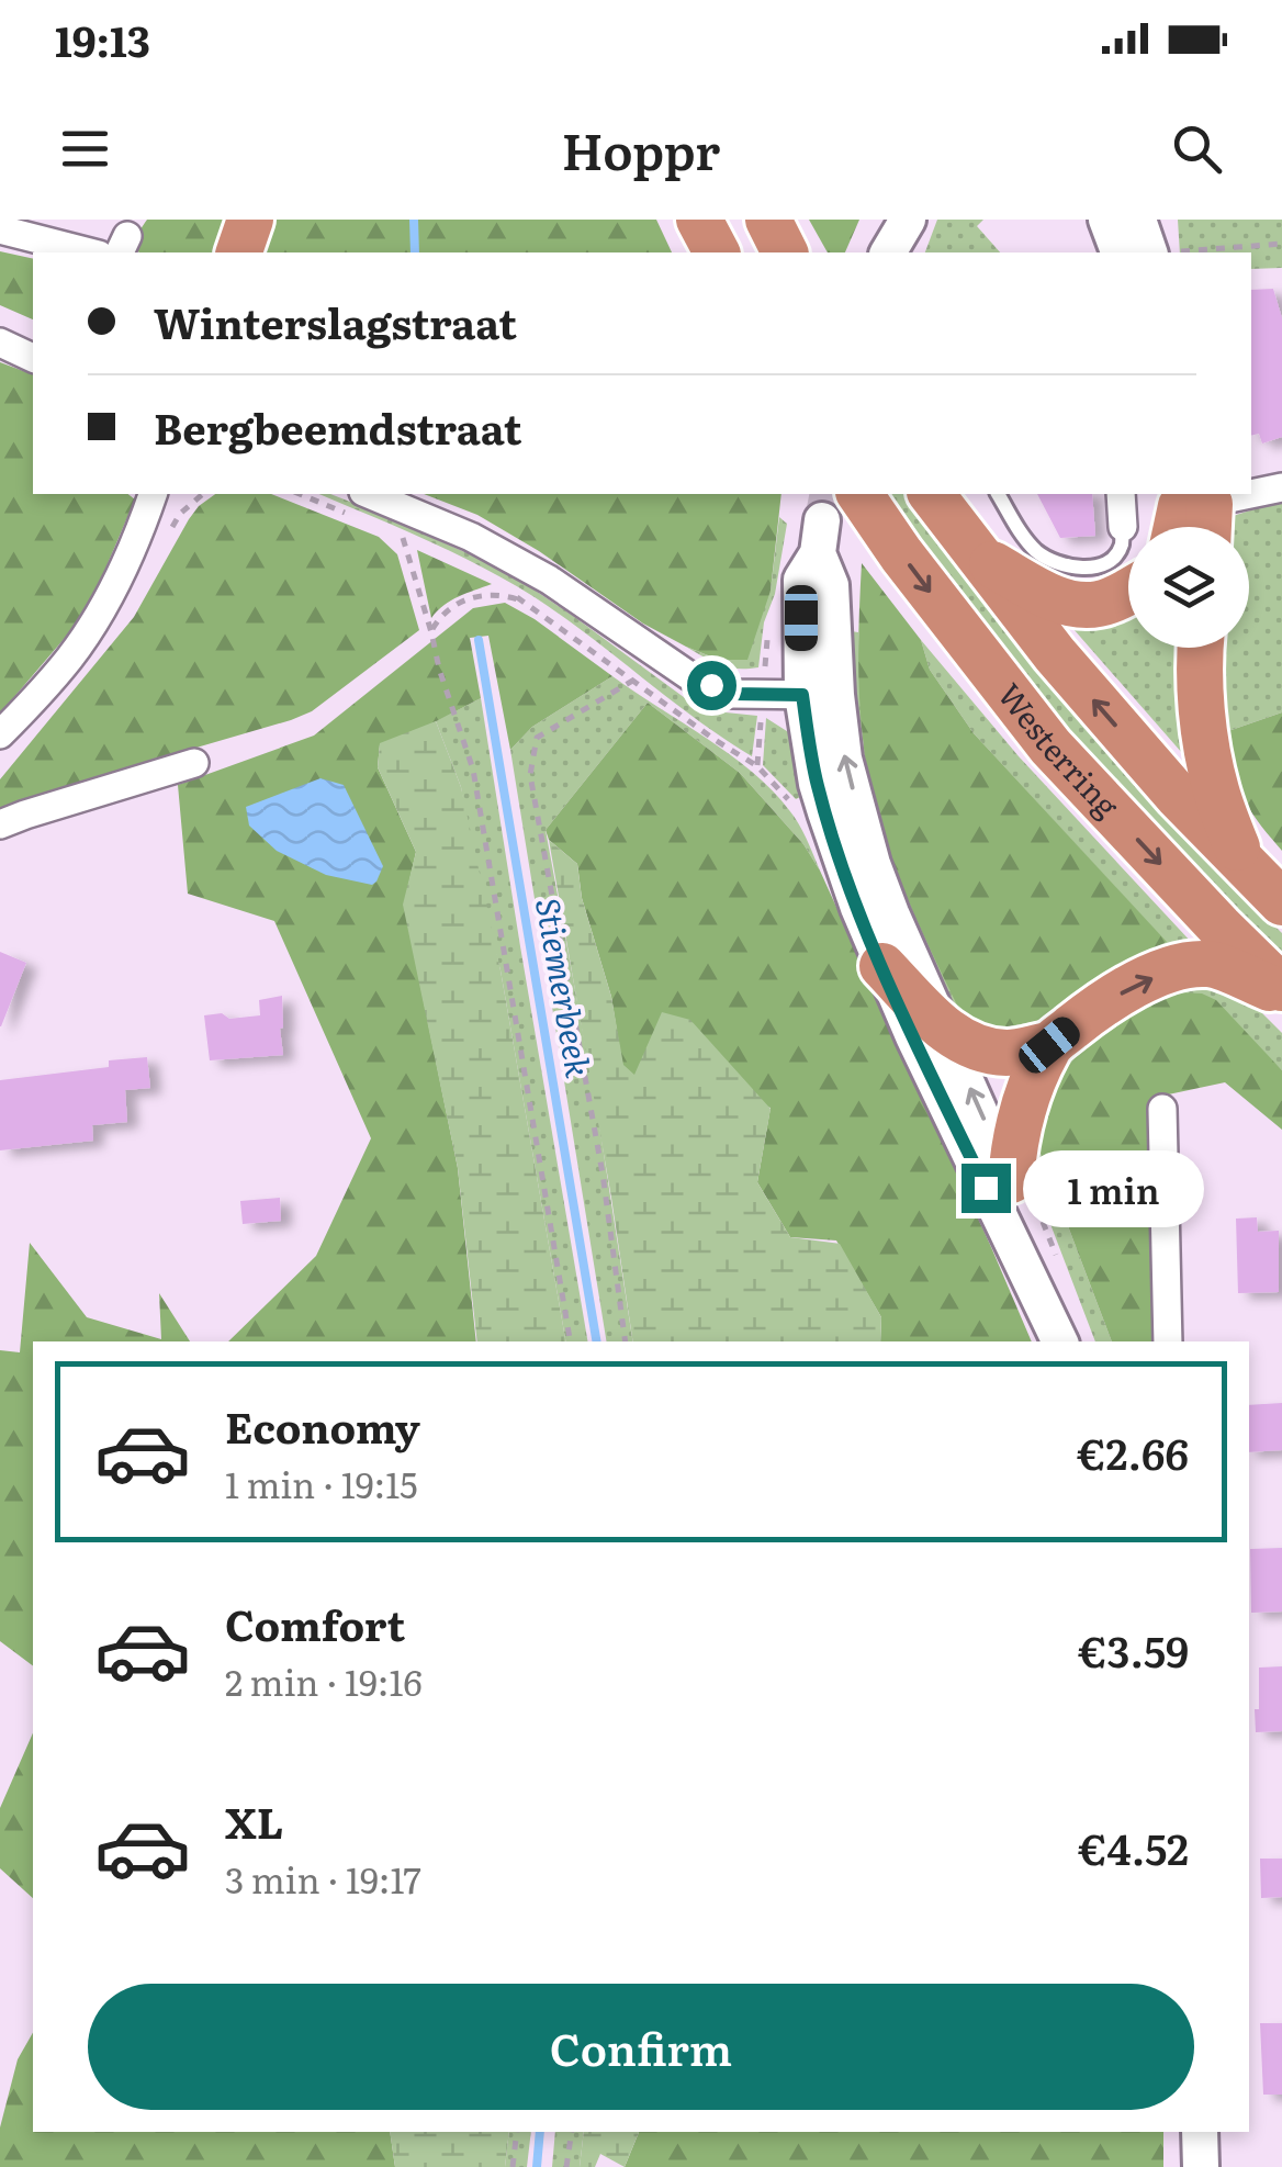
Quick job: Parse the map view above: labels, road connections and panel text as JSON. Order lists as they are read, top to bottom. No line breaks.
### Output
{"streets":{"highway":["Westerring"]},"water":["Stiemerbeek"],"page":{"status":"19:13","header":"Hoppr","banner":["Winterslagstraat","Bergbeemdstraat"],"bubble":"1 min","list":[{"name":"Economy","note":"1 min · 19:15","value":"€2.66"},{"name":"Comfort","note":"2 min · 19:16","value":"€3.59"},{"name":"XL","note":"3 min · 19:17","value":"€4.52"}],"buttons":"Confirm"}}
